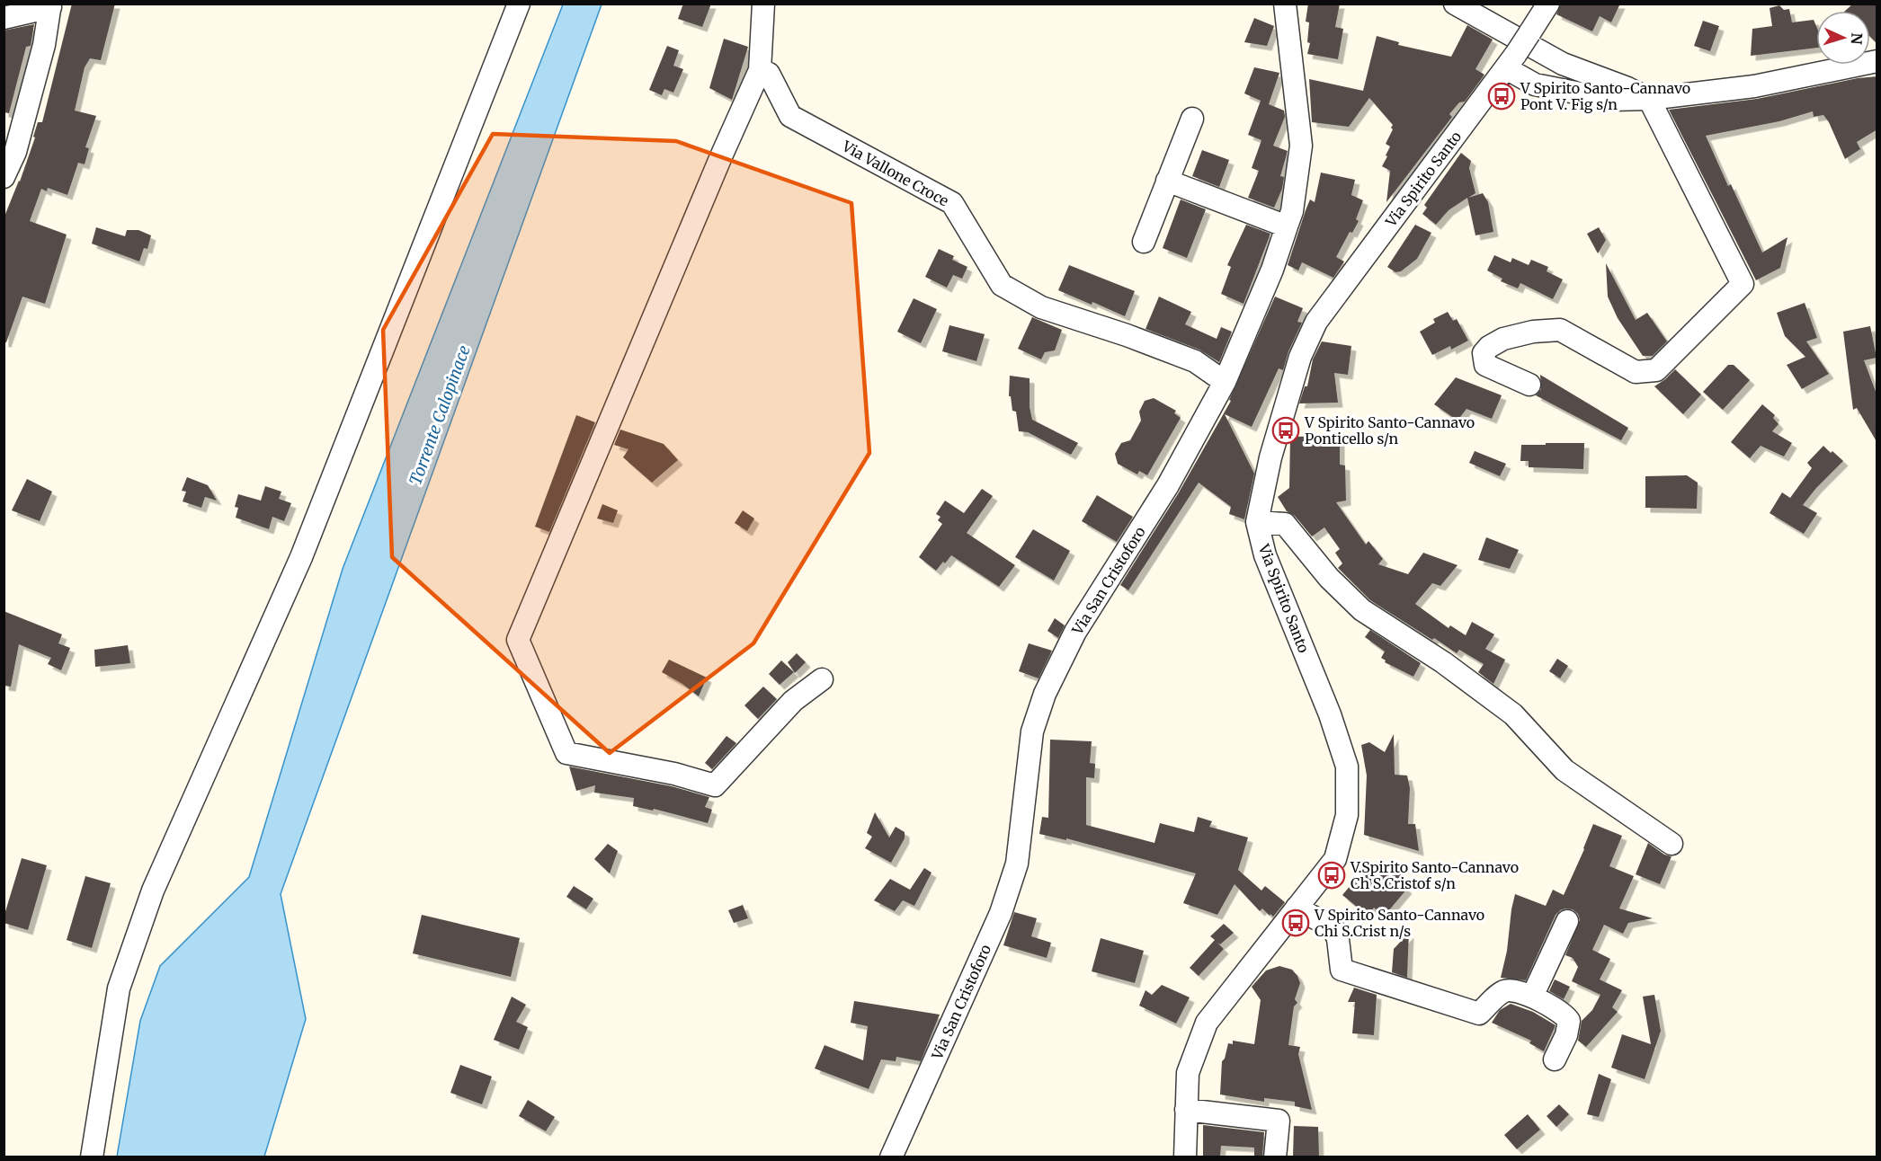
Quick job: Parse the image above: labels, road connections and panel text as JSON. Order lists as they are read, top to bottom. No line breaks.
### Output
{"streets":{"street":["Via Vallone Croce","Via Spirito Santo","Via San Cristoforo"]},"crossings":[["Via Vallone Croce","Via San Cristoforo"]],"water":["Torrente Calopinace"],"places":{"bus stop":["V Spirito Santo-Cannavo Pont V. Fig s/n","V Spirito Santo-Cannavo Ponticello s/n","V.Spirito Santo-Cannavo Ch S.Cristof s/n","V Spirito Santo-Cannavo Chi S.Crist n/s"]},"north":"right"}
